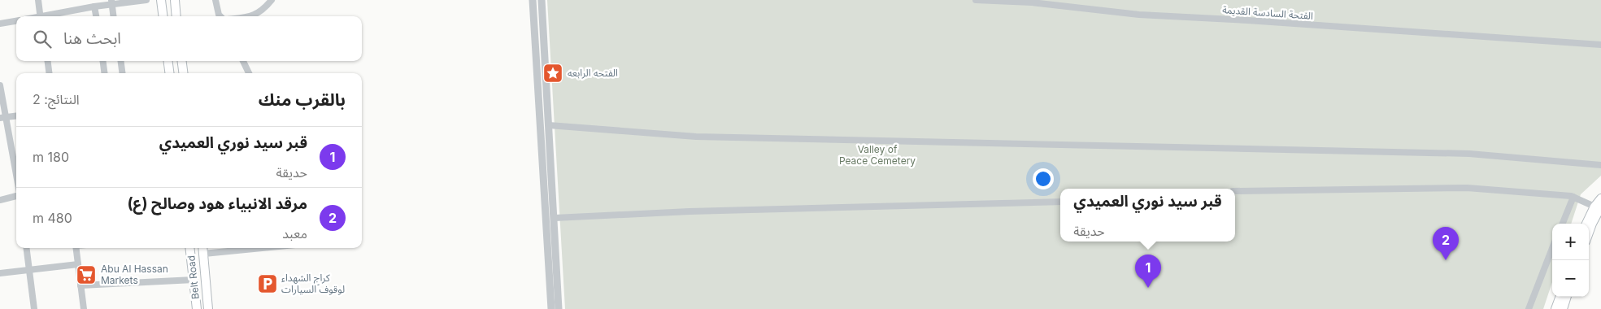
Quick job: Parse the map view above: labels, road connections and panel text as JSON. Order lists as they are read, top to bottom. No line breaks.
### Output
{"streets":{"main road":["Belt Road"],"street":["الفتحة السادسة القديمة"]},"parks":["Valley of Peace Cemetery"],"places":{"place":["الفتحه الرابعه"],"supermarket":["Abu Al Hassan Markets"],"parking":["كراج الشهداء لوقوف السيارات"]},"page":{"search":"ابحث هنا","heading":["بالقرب منك","النتائج: 2"],"list":[{"mark":"1","name":"قبر سيد نوري العميدي","note":"حديقة","value":"180 m"},{"mark":"2","name":"مرقد الانبياء هود وصالح (ع)","note":"معبد","value":"480 m"}],"popup":["قبر سيد نوري العميدي","حديقة"],"map_buttons":["+","−"],"pins":["2","1"]}}
